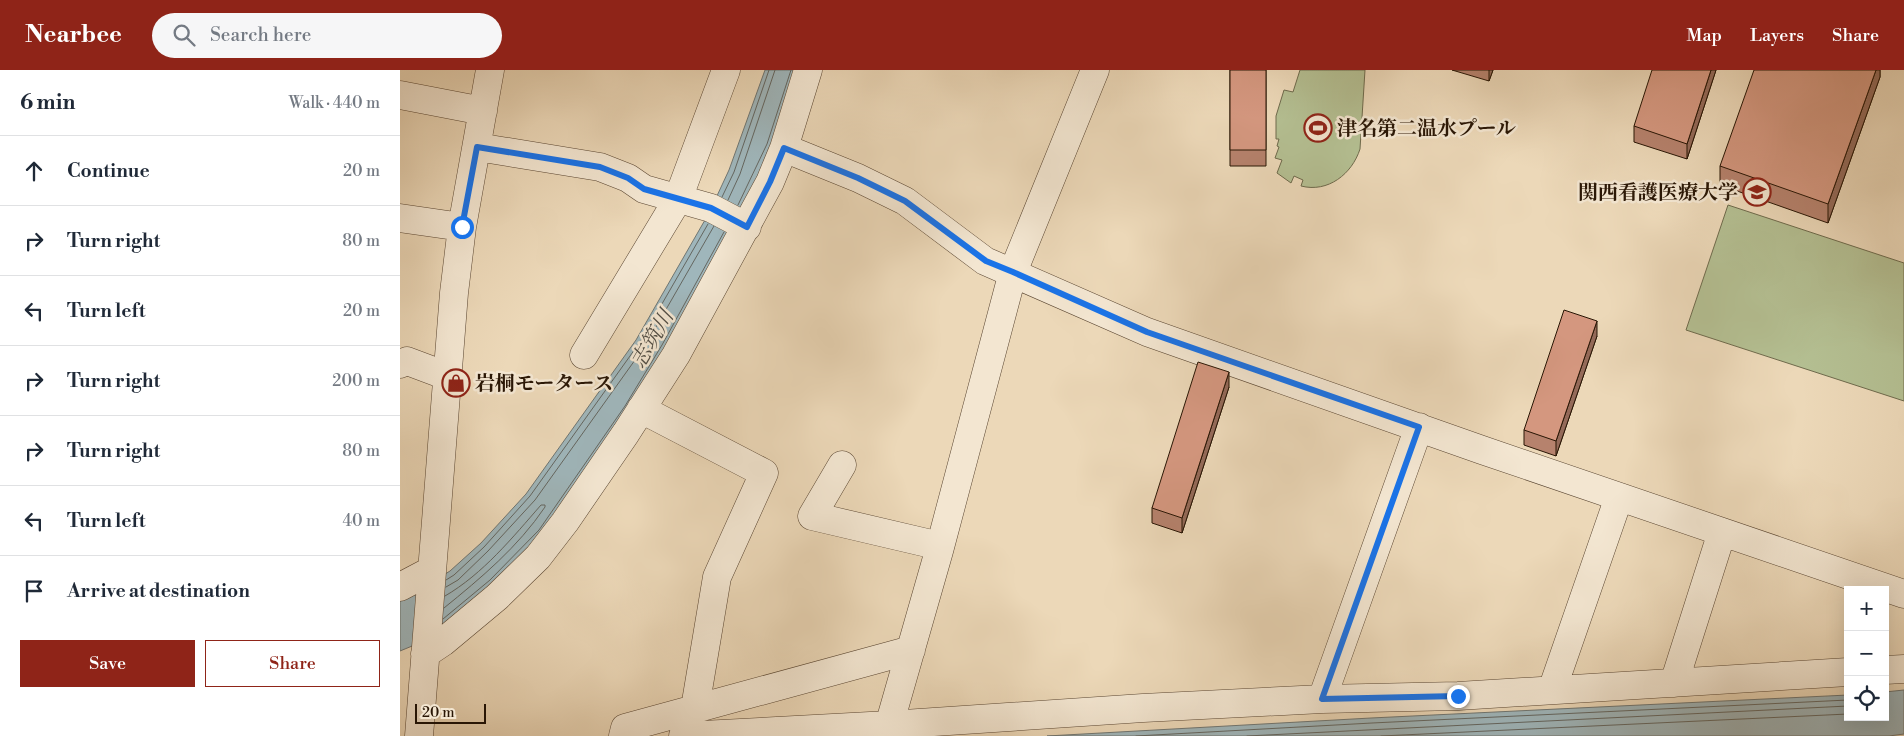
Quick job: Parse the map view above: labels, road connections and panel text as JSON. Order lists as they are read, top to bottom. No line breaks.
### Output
{"water":["志筑川"],"places":{"sports":["津名第二温水プール"],"school or university":["関西看護医療大学"],"shop":["岩桐モータース"]},"scale_bar":"20 m","page":{"header":"Nearbee","search":"Search here","nav":["Map","Layers","Share"],"heading":["6 min","Walk · 440 m"],"list":[["Continue","20 m"],["Turn right","80 m"],["Turn left","20 m"],["Turn right","200 m"],["Turn right","80 m"],["Turn left","40 m"],"Arrive at destination"],"map_buttons":["+","−"],"buttons":["Save","Share"],"scale":"20 m"}}
